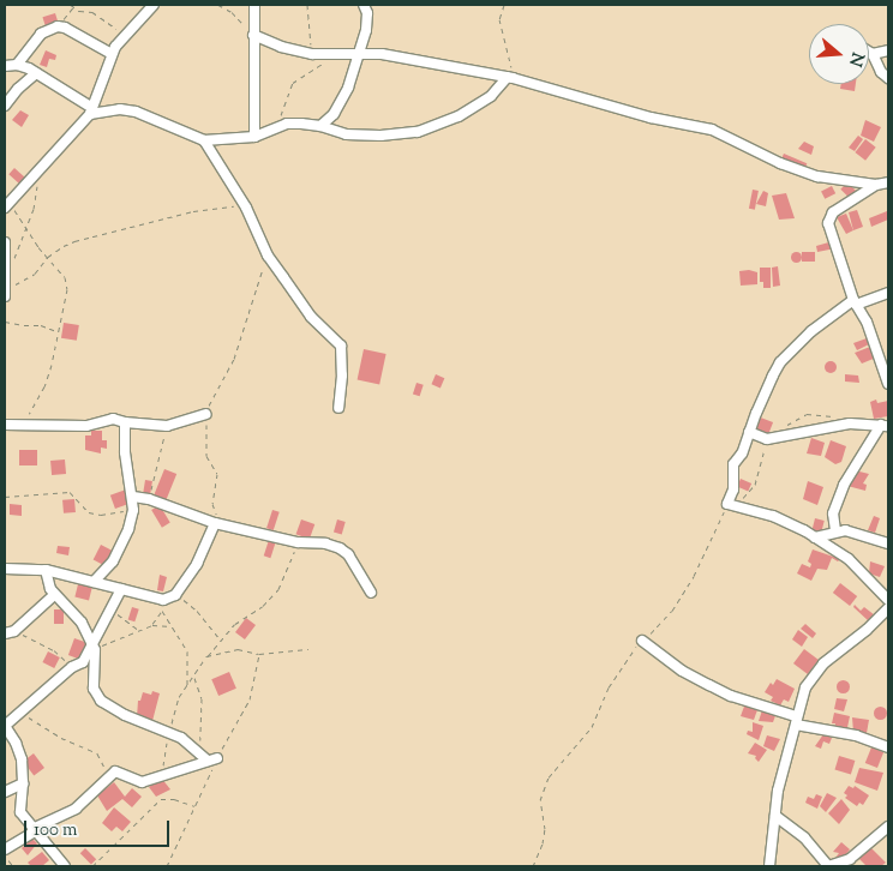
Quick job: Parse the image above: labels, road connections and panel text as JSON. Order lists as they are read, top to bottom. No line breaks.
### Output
{"scale_bar":"100 m","north":"right"}
